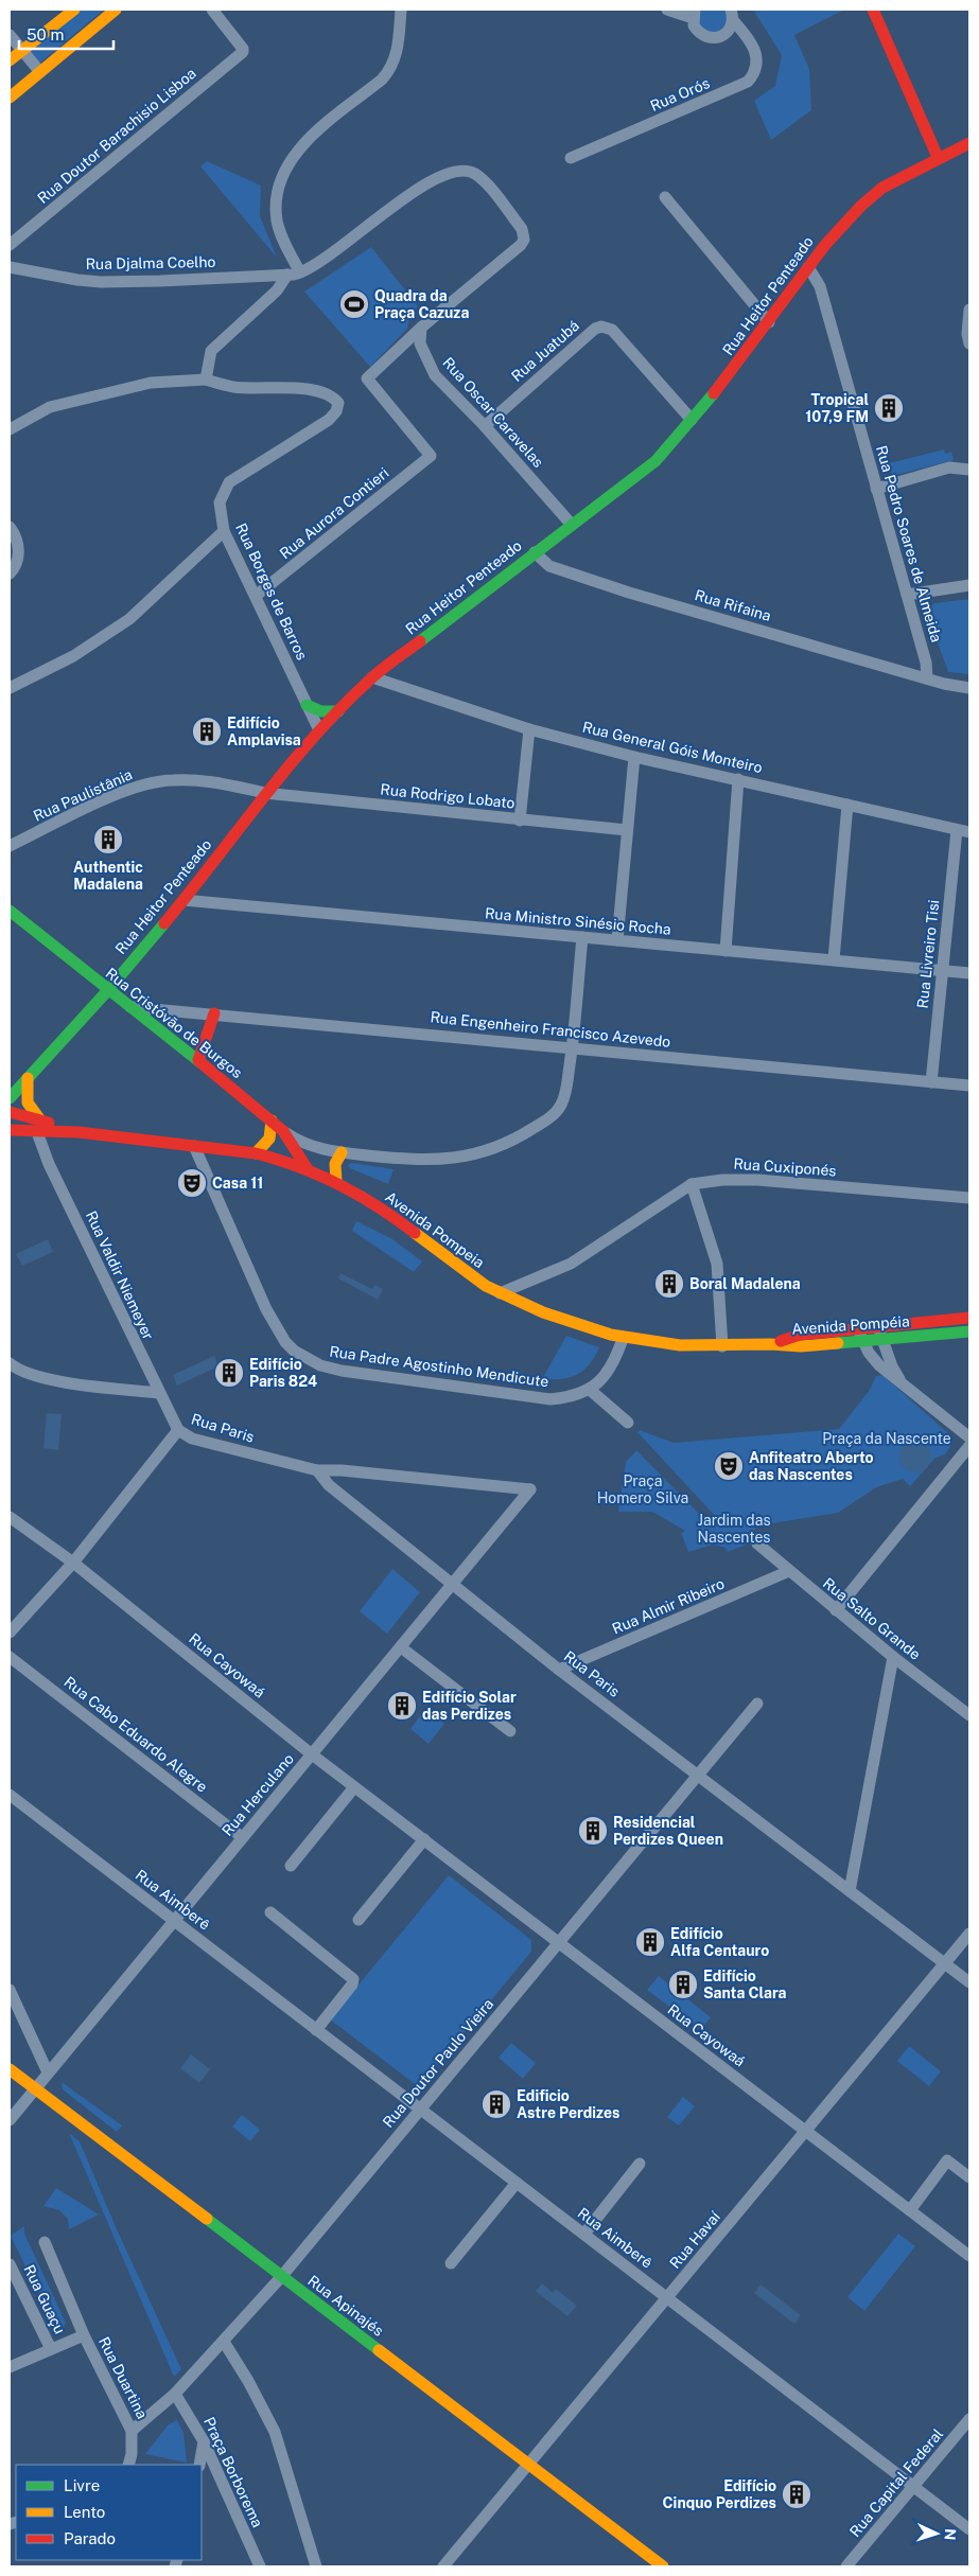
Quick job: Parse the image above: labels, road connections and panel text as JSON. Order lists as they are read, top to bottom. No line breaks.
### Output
{"streets":{"main road":["Rua Heitor Penteado","Rua Cristóvão de Burgos","Avenida Pompeia","Avenida Pompéia","Rua Apinajés"],"street":["Rua Orós","Rua Doutor Barachisio Lisboa","Rua Djalma Coelho","Rua Juatubá","Rua Oscar Caravelas","Rua Aurora Contieri","Rua Pedro Soares de Almeida","Rua Borges de Barros","Rua Rifaina","Rua General Góis Monteiro","Rua Paulistânia","Rua Rodrigo Lobato","Rua Ministro Sinésio Rocha","Rua Livreiro Tisi","Rua Engenheiro Francisco Azevedo","Rua Cuxiponés","Rua Valdir Niemeyer","Rua Padre Agostinho Mendicute","Rua Paris","Rua Almir Ribeiro","Rua Salto Grande","Rua Cayowaá","Rua Cabo Eduardo Alegre","Rua Herculano","Rua Aimberê","Rua Doutor Paulo Vieira","Rua Havaí","Rua Guaçu","Rua Duartina","Praça Borborema","Rua Capital Federal"]},"crossings":[["Rua Heitor Penteado","Rua Juatubá"],["Rua Heitor Penteado","Rua Oscar Caravelas"],["Rua Heitor Penteado","Rua Pedro Soares de Almeida"],["Rua Heitor Penteado","Rua Borges de Barros"],["Rua Heitor Penteado","Rua Rifaina"],["Rua Heitor Penteado","Rua General Góis Monteiro"],["Rua Heitor Penteado","Rua Paulistânia"],["Rua Heitor Penteado","Rua Rodrigo Lobato"],["Rua Heitor Penteado","Rua Ministro Sinésio Rocha"],["Rua Heitor Penteado","Rua Cristóvão de Burgos"],["Rua Juatubá","Rua Oscar Caravelas"],["Rua Oscar Caravelas","Rua Aurora Contieri"],["Rua Aurora Contieri","Rua Borges de Barros"],["Rua Pedro Soares de Almeida","Rua Rifaina"],["Rua General Góis Monteiro","Rua Livreiro Tisi"],["Rua Paulistânia","Rua Rodrigo Lobato"],["Rua Ministro Sinésio Rocha","Rua Livreiro Tisi"],["Rua Livreiro Tisi","Rua Engenheiro Francisco Azevedo"],["Rua Cristóvão de Burgos","Rua Engenheiro Francisco Azevedo"],["Rua Cristóvão de Burgos","Avenida Pompeia"],["Rua Cuxiponés","Avenida Pompeia"],["Avenida Pompeia","Rua Valdir Niemeyer"],["Avenida Pompeia","Avenida Pompéia"],["Avenida Pompeia","Rua Padre Agostinho Mendicute"],["Rua Valdir Niemeyer","Rua Paris"],["Rua Paris","Rua Almir Ribeiro"],["Rua Paris","Rua Herculano"],["Rua Paris","Rua Doutor Paulo Vieira"],["Rua Paris","Rua Havaí"],["Rua Almir Ribeiro","Rua Salto Grande"],["Rua Cayowaá","Rua Herculano"],["Rua Cayowaá","Rua Doutor Paulo Vieira"],["Rua Cayowaá","Rua Havaí"],["Rua Cabo Eduardo Alegre","Rua Herculano"],["Rua Herculano","Rua Aimberê"],["Rua Herculano","Rua Apinajés"],["Rua Aimberê","Rua Doutor Paulo Vieira"],["Rua Aimberê","Rua Havaí"],["Rua Aimberê","Rua Capital Federal"],["Rua Doutor Paulo Vieira","Rua Apinajés"],["Rua Doutor Paulo Vieira","Rua Duartina"],["Rua Doutor Paulo Vieira","Praça Borborema"],["Rua Havaí","Rua Apinajés"]],"parks":["Praça da Nascente","Praça Homero Silva","Jardim das Nascentes"],"places":{"sports":["Quadra da Praça Cazuza"],"building":["Tropical 107,9 FM","Edifício Amplavisa","Authentic Madalena","Boral Madalena","Edifício Paris 824","Edifício Solar das Perdizes","Residencial Perdizes Queen","Edifício Alfa Centauro","Edifício Santa Clara","Edificio Astre Perdizes","Edifício Cinquo Perdizes"],"theatre":["Casa 11","Anfiteatro Aberto das Nascentes"]},"legend":["Livre","Lento","Parado"],"scale_bar":"50 m","north":"right"}
